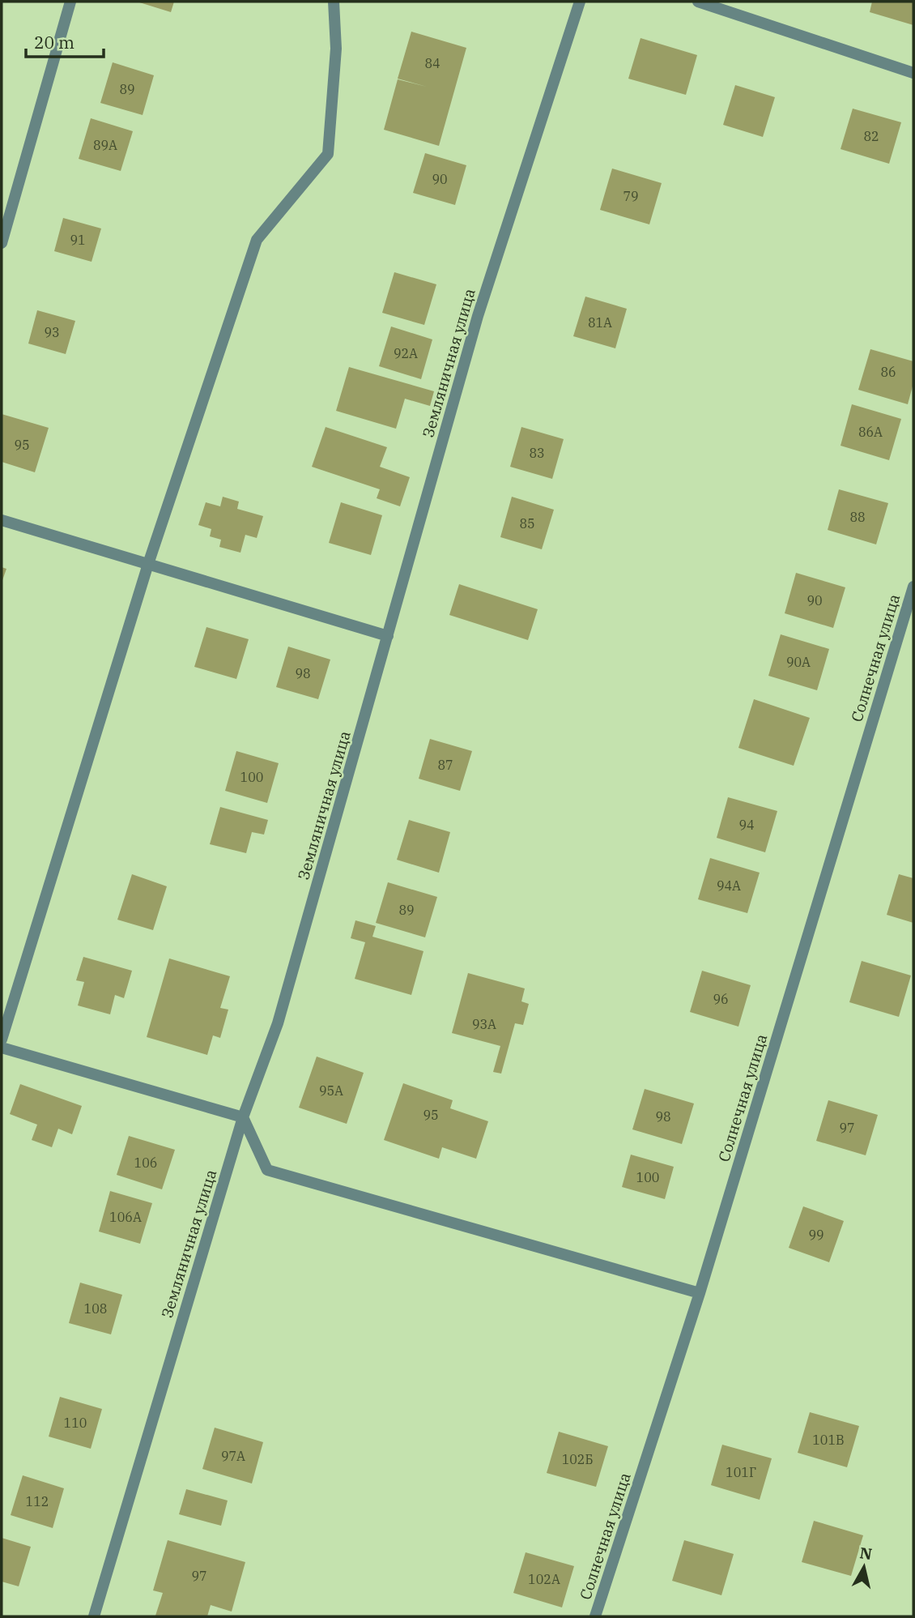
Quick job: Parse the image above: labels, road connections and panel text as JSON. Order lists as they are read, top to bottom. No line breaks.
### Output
{"streets":{"street":["Земляничная улица","Солнечная улица"]},"house_numbers":["84","89","82","89А","90","79","91","81А","93","92А","86","86А","95","83","88","85","90","90А","98","87","100","94","94А","89","96","93А","95А","95","98","97","106","100","106А","99","108","110","101В","97А","102Б","101Г","112","97","102А"],"scale_bar":"20 m","north":"top"}
